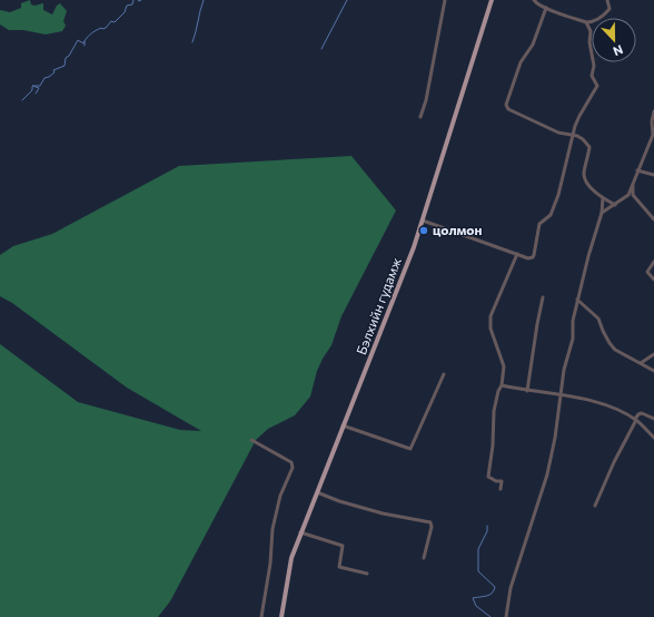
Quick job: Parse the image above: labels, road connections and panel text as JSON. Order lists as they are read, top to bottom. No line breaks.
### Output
{"streets":{"main road":["Бэлхийн гудамж"]},"places":["цолмон"],"north":"bottom"}
